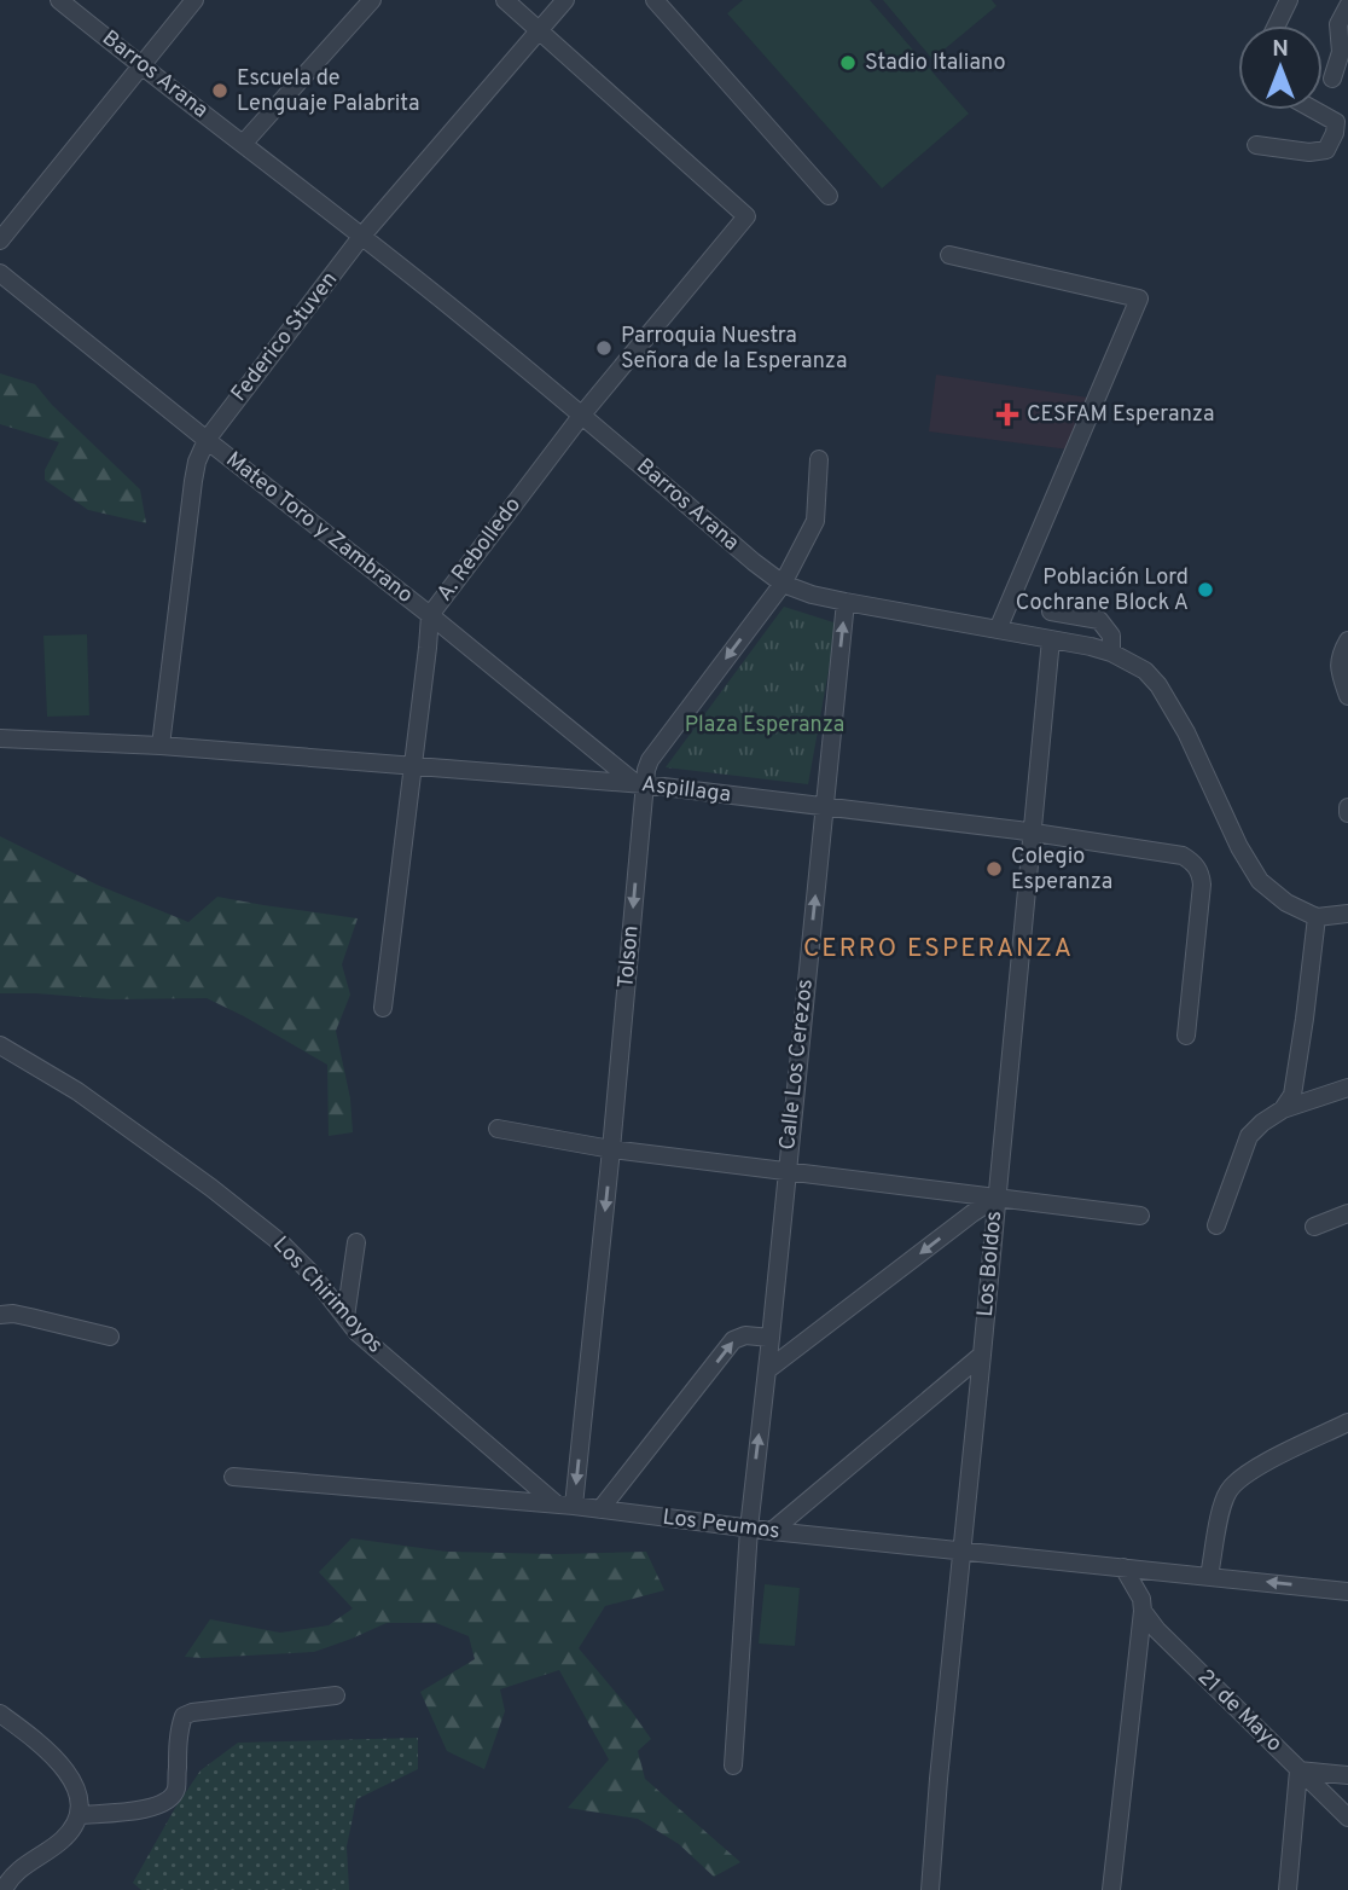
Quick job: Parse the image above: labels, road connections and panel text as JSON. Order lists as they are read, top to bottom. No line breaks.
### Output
{"streets":{"street":["Barros Arana","Federico Stuven","Mateo Toro y Zambrano","A. Rebolledo","Aspillaga","Tolson","Calle Los Cerezos","Los Boldos","Los Chirimoyos","Los Peumos","21 de Mayo"]},"crossings":[["Barros Arana","Federico Stuven"],["Barros Arana","A. Rebolledo"],["Barros Arana","Tolson"],["Barros Arana","Calle Los Cerezos"],["Barros Arana","Los Boldos"],["Federico Stuven","Mateo Toro y Zambrano"],["Federico Stuven","A. Rebolledo"],["Federico Stuven","Aspillaga"],["Mateo Toro y Zambrano","A. Rebolledo"],["Mateo Toro y Zambrano","Aspillaga"],["Mateo Toro y Zambrano","Tolson"],["A. Rebolledo","Aspillaga"],["Aspillaga","Tolson"],["Aspillaga","Calle Los Cerezos"],["Aspillaga","Los Boldos"],["Tolson","Los Chirimoyos"],["Tolson","Los Peumos"],["Calle Los Cerezos","Los Peumos"],["Los Boldos","Los Peumos"],["Los Chirimoyos","Los Peumos"],["Los Peumos","21 de Mayo"]],"one_way":["Tolson","Calle Los Cerezos"],"districts":["CERRO ESPERANZA"],"parks":["Plaza Esperanza"],"places":{"other":["Stadio Italiano","Escuela de Lenguaje Palabrita","Parroquia Nuestra Señora de la Esperanza","Población Lord Cochrane Block A","Colegio Esperanza"],"health":["CESFAM Esperanza"]},"north":"top"}
